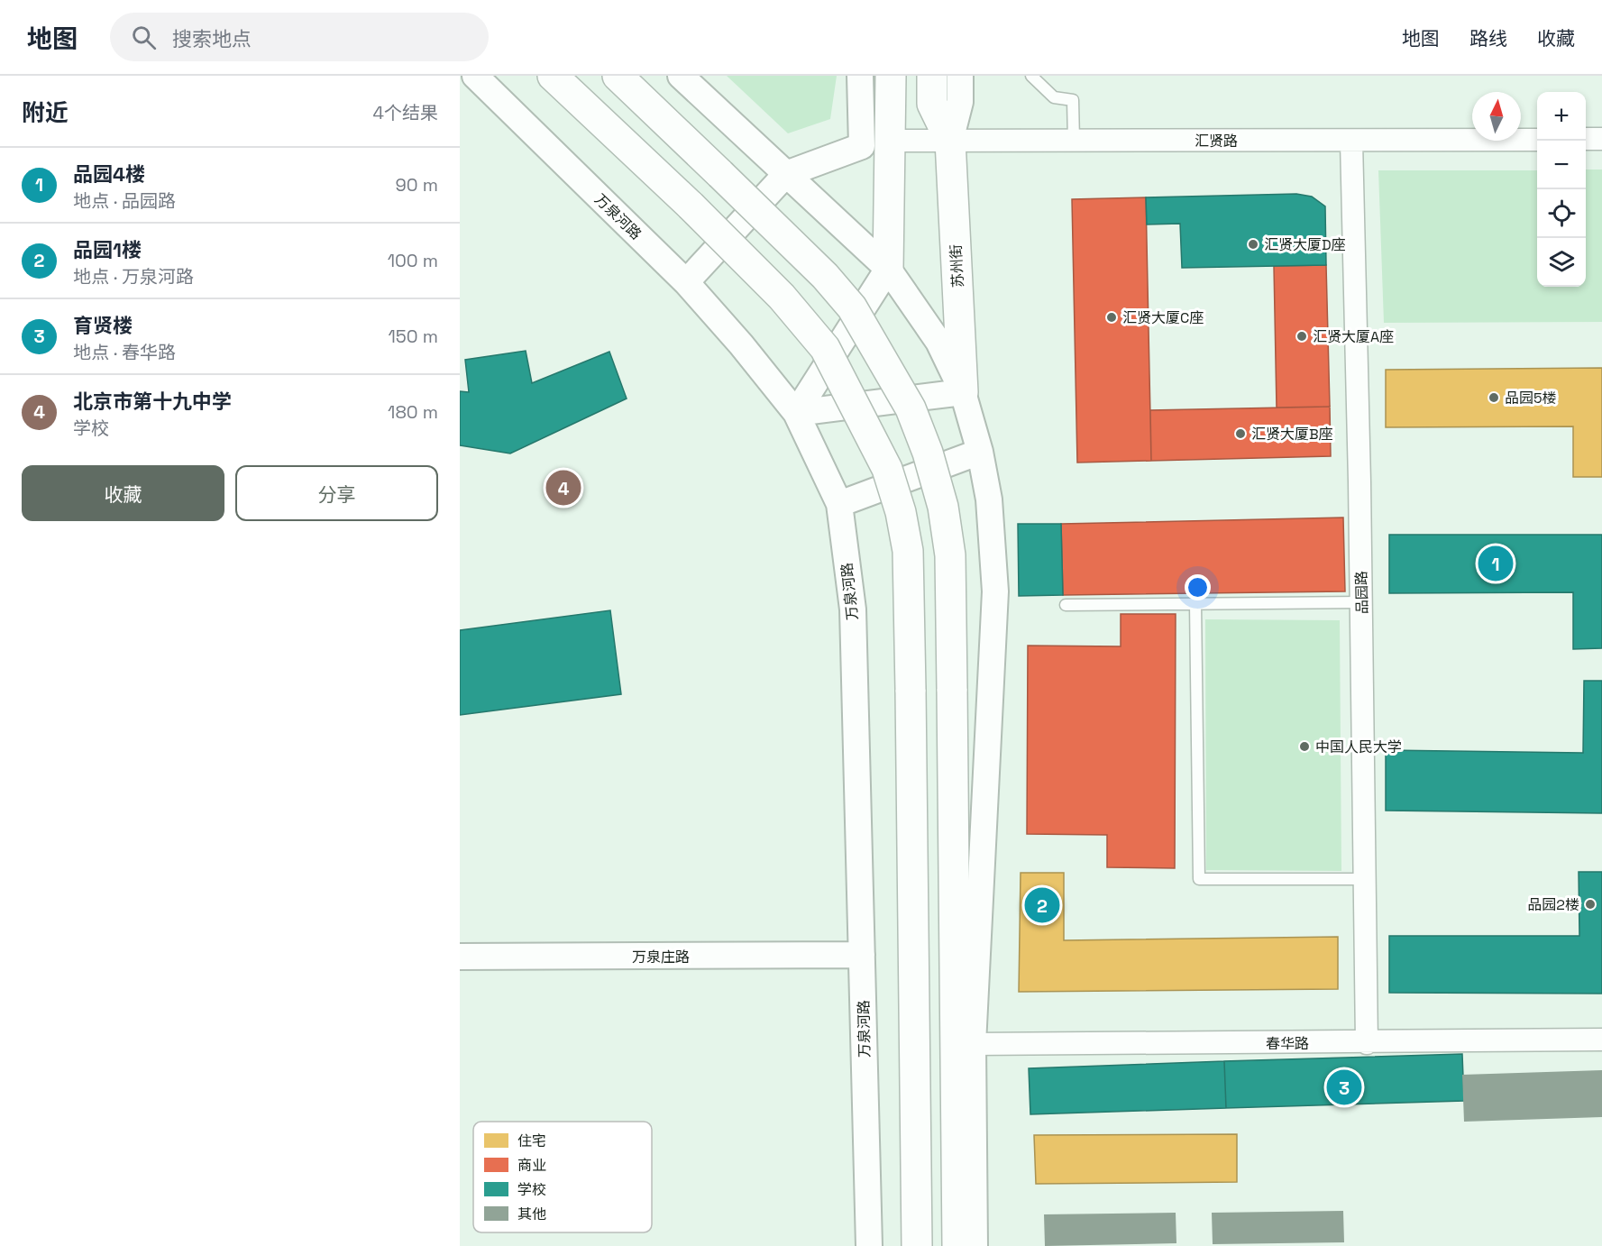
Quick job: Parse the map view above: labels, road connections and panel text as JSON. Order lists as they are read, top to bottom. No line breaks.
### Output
{"streets":{"main road":["苏州街"],"street":["汇贤路","万泉河路","品园路","万泉庄路","春华路"]},"crossings":[["汇贤路","苏州街"],["汇贤路","品园路"],["万泉河路","万泉庄路"],["品园路","春华路"]],"places":["汇贤大厦D座","汇贤大厦C座","汇贤大厦A座","品园5楼","汇贤大厦B座","中国人民大学","品园2楼"],"legend":["住宅","商业","学校","其他"],"north":"top","page":{"header":"地图","search":"搜索地点","nav":["地图","路线","收藏"],"heading":["附近","4个结果"],"map_buttons":["+","−"],"list":[{"mark":"1","name":"品园4楼","note":"地点 · 品园路","value":"90 m"},{"mark":"2","name":"品园1楼","note":"地点 · 万泉河路","value":"100 m"},{"mark":"3","name":"育贤楼","note":"地点 · 春华路","value":"150 m"},{"mark":"4","name":"北京市第十九中学","note":"学校","value":"180 m"}],"buttons":["收藏","分享"],"pins":["4","1","2","3"]}}
